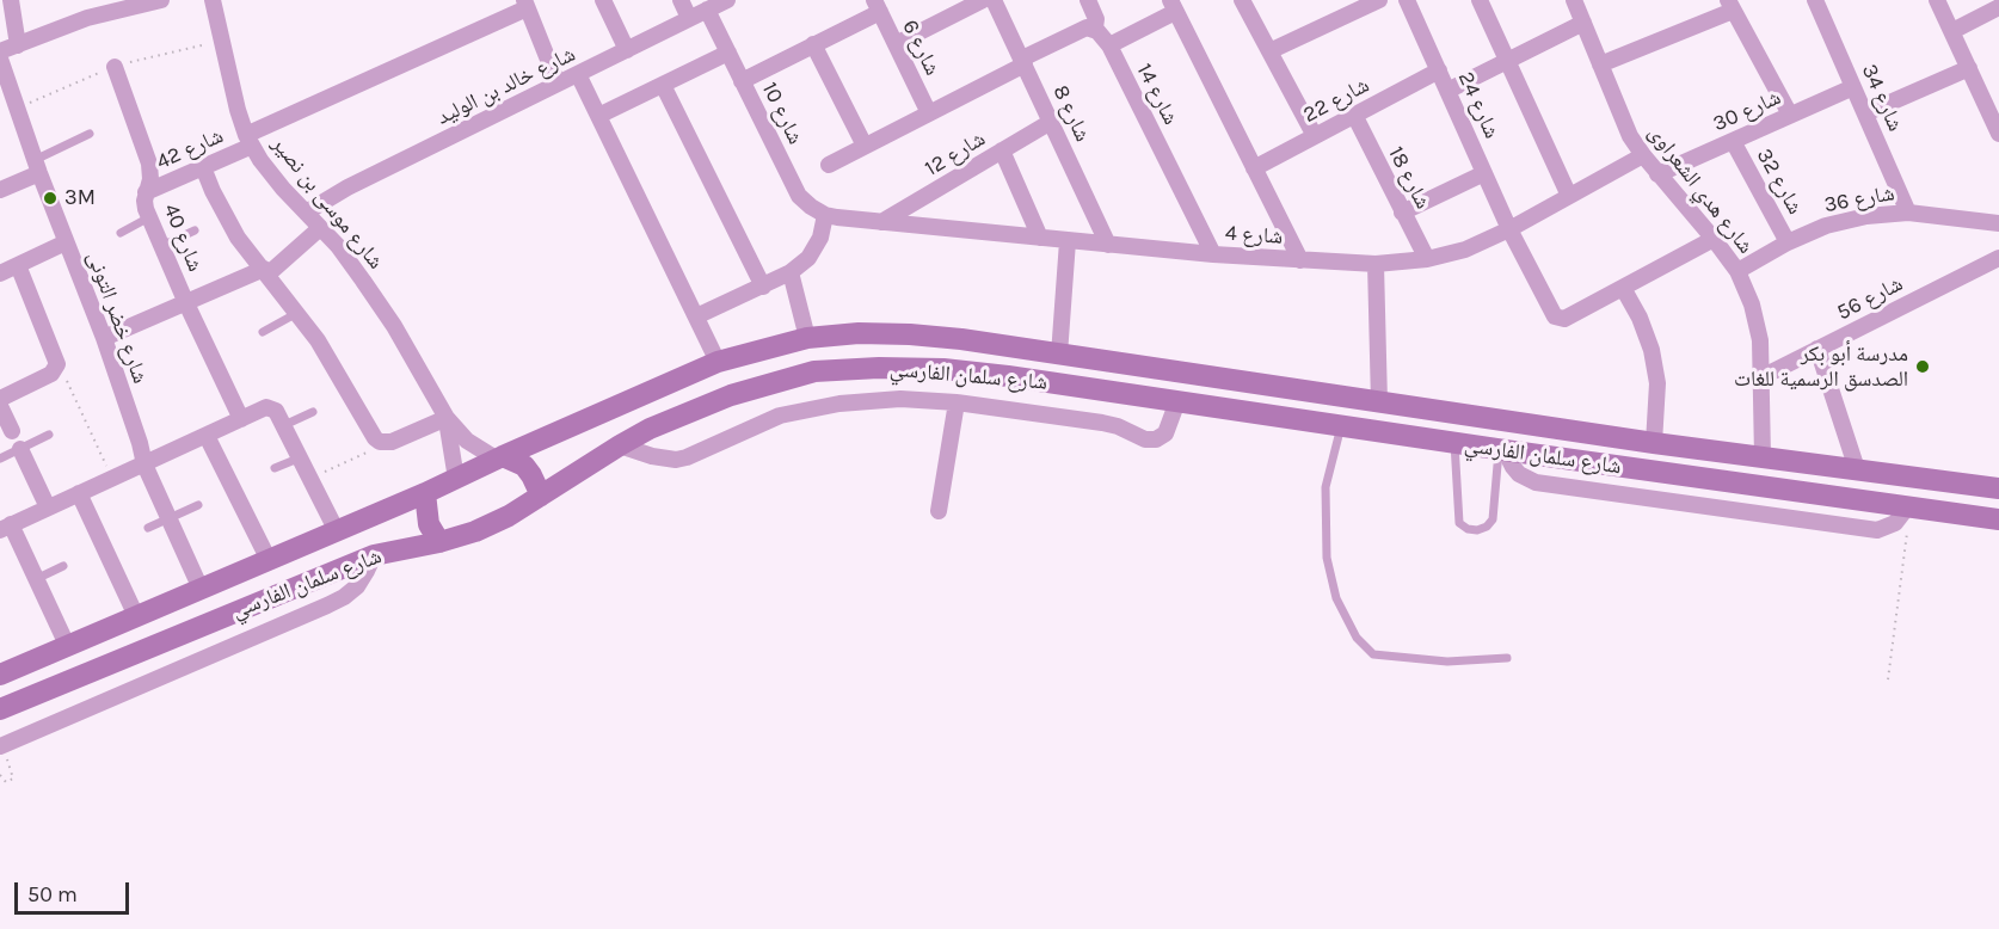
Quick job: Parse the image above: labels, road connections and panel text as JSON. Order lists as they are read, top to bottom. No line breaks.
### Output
{"streets":{"street":["شارع 6","شارع خالد بن الوليد","شارع 14","شارع 34","شارع 22","شارع 24","شارع 30","شارع 10","شارع 8","شارع 42","شارع 12","شارع 18","شارع 32","شارع هدي الشعراوى","شارع 36","شارع موسى بن نصير","شارع 4","شارع 40","شارع 56","شارع خضر التونى","شارع سلمان الفارسي"]},"crossings":[["شارع خالد بن الوليد","شارع 10"],["شارع خالد بن الوليد","شارع موسى بن نصير"],["شارع 14","شارع 4"],["شارع 34","شارع 30"],["شارع 34","شارع 36"],["شارع 22","شارع 24"],["شارع 22","شارع 18"],["شارع 24","شارع 4"],["شارع 30","شارع 32"],["شارع 30","شارع هدي الشعراوى"],["شارع 10","شارع 4"],["شارع 8","شارع 12"],["شارع 8","شارع 4"],["شارع 42","شارع موسى بن نصير"],["شارع 42","شارع 40"],["شارع 12","شارع 4"],["شارع 18","شارع 4"],["شارع 32","شارع 36"],["شارع هدي الشعراوى","شارع 36"],["شارع هدي الشعراوى","شارع 4"],["شارع هدي الشعراوى","شارع 56"],["شارع هدي الشعراوى","شارع سلمان الفارسي"],["شارع موسى بن نصير","شارع سلمان الفارسي"],["شارع خضر التونى","شارع سلمان الفارسي"]],"places":["3M","مدرسة أبو بكر الصدسق الرسمية للغات"],"scale_bar":"50 m"}
